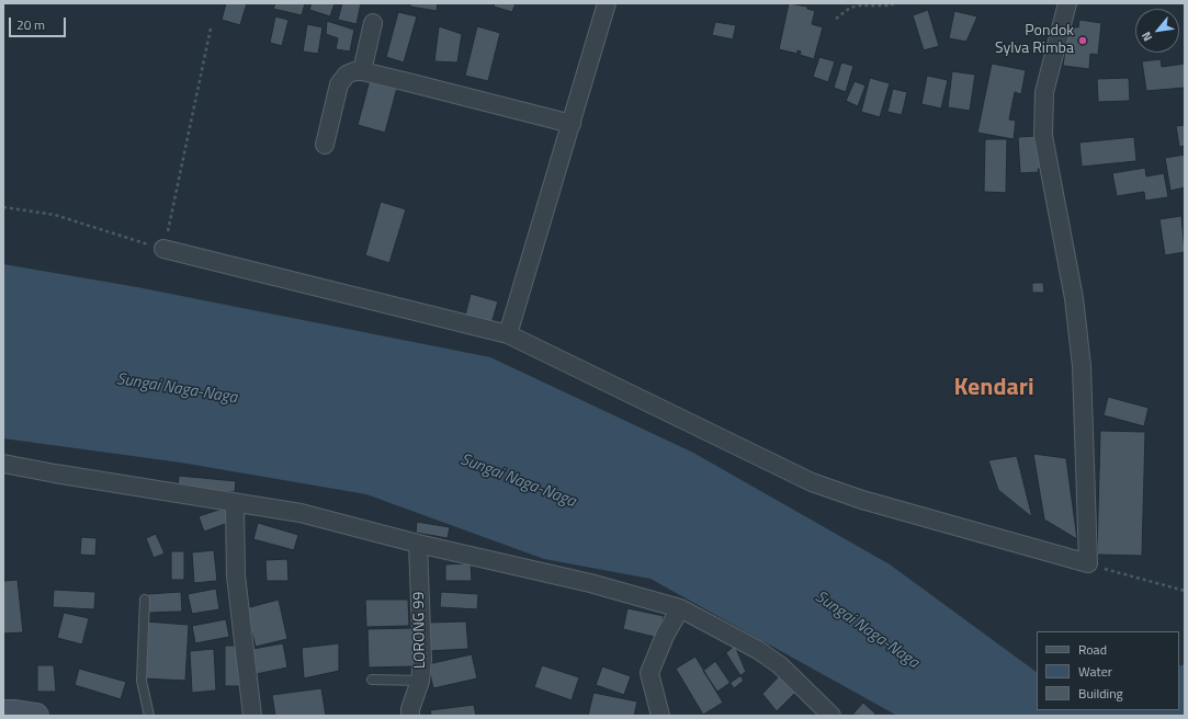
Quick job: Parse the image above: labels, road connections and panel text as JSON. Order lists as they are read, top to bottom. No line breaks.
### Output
{"streets":{"street":["LORONG 99"]},"districts":["Kendari"],"water":["Sungai Naga-Naga"],"places":["Pondok Sylva Rimba"],"legend":["Road","Water","Building"],"scale_bar":"20 m","north":"bottom left"}
